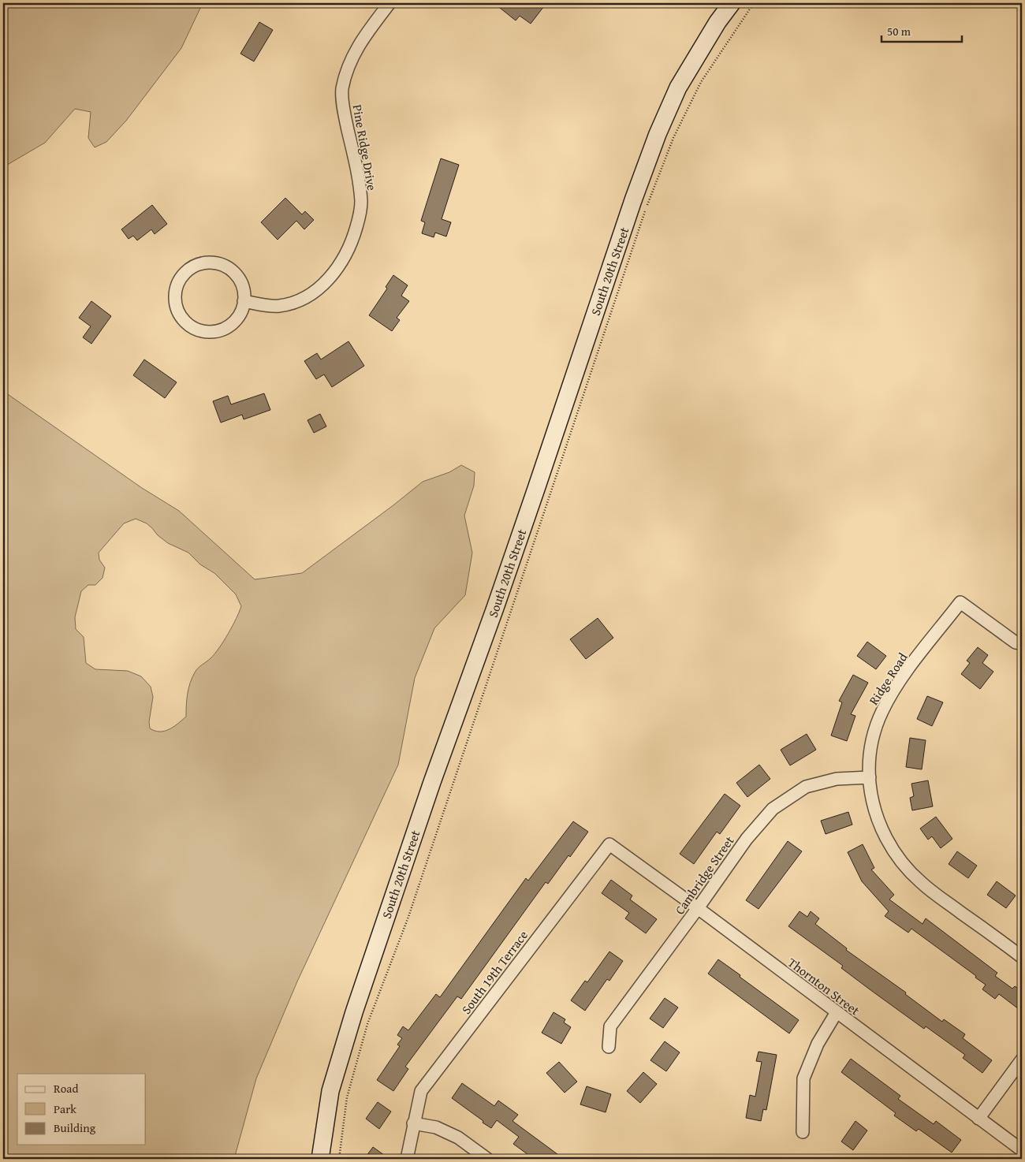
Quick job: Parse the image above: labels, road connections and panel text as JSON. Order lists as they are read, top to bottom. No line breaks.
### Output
{"streets":{"main road":["South 20th Street"],"street":["Pine Ridge Drive","Ridge Road","Cambridge Street","South 19th Terrace","Thornton Street"]},"crossings":[["Ridge Road","Cambridge Street"],["Cambridge Street","Thornton Street"],["South 19th Terrace","Thornton Street"]],"legend":["Road","Park","Building"],"scale_bar":"50 m"}
